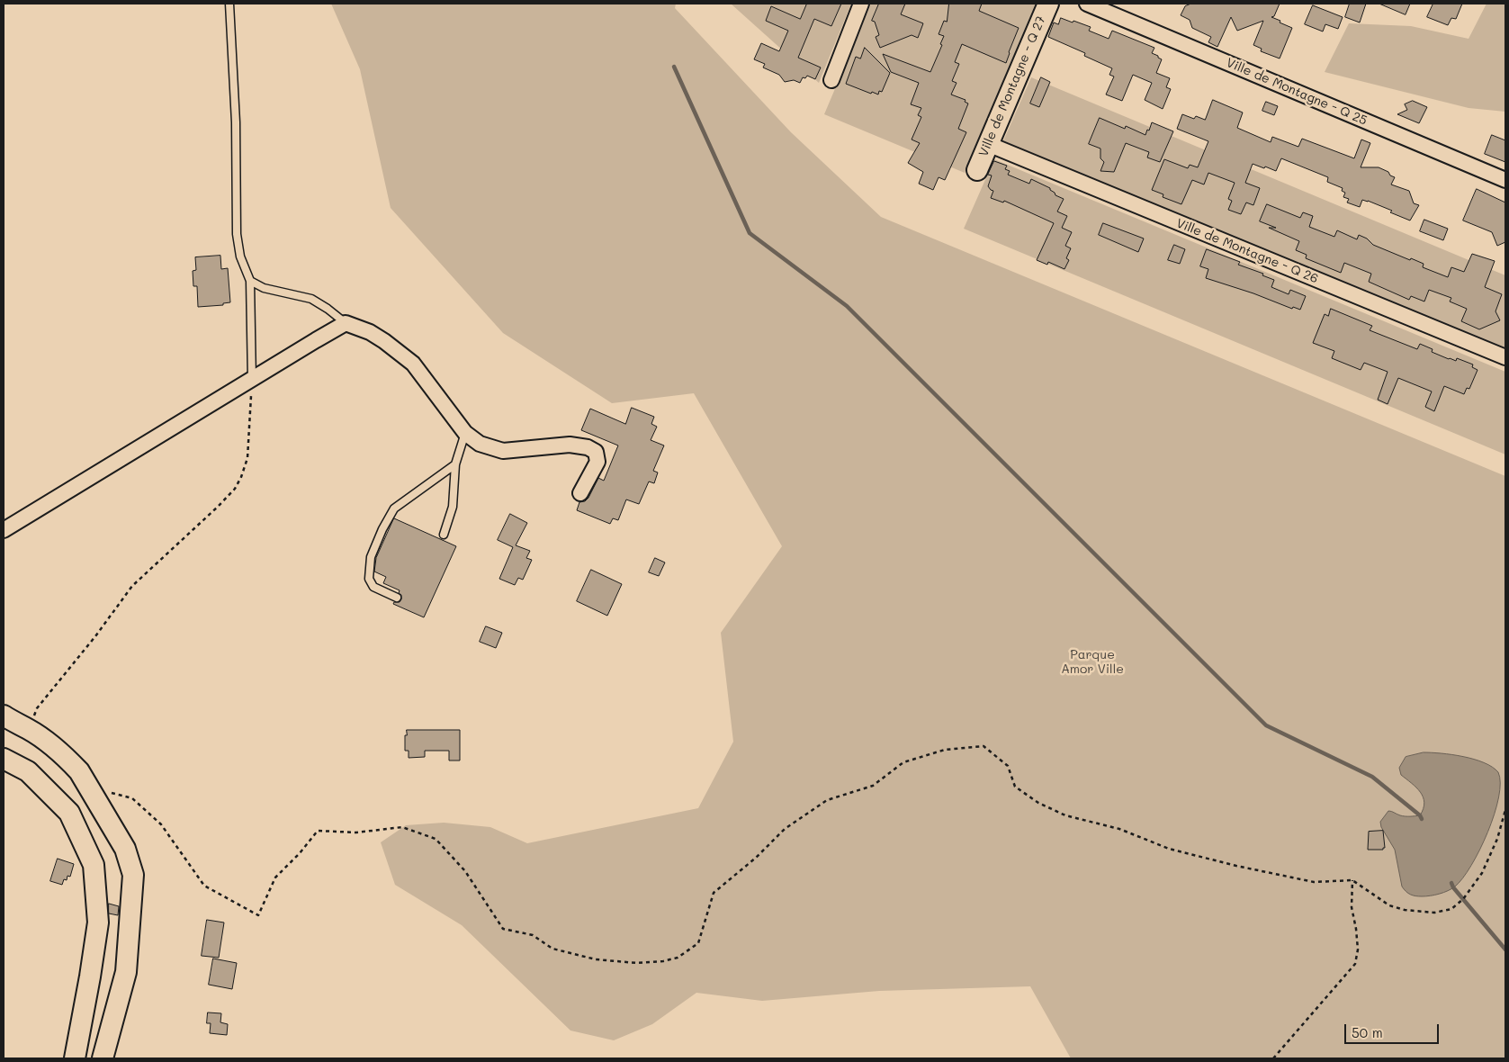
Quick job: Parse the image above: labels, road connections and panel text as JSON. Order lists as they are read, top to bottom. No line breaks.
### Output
{"streets":{"street":["Ville de Montagne - Q 27","Ville de Montagne - Q 25","Ville de Montagne - Q 26"]},"crossings":[["Ville de Montagne - Q 27","Ville de Montagne - Q 26"]],"parks":["Parque Amor Ville"],"scale_bar":"50 m"}
